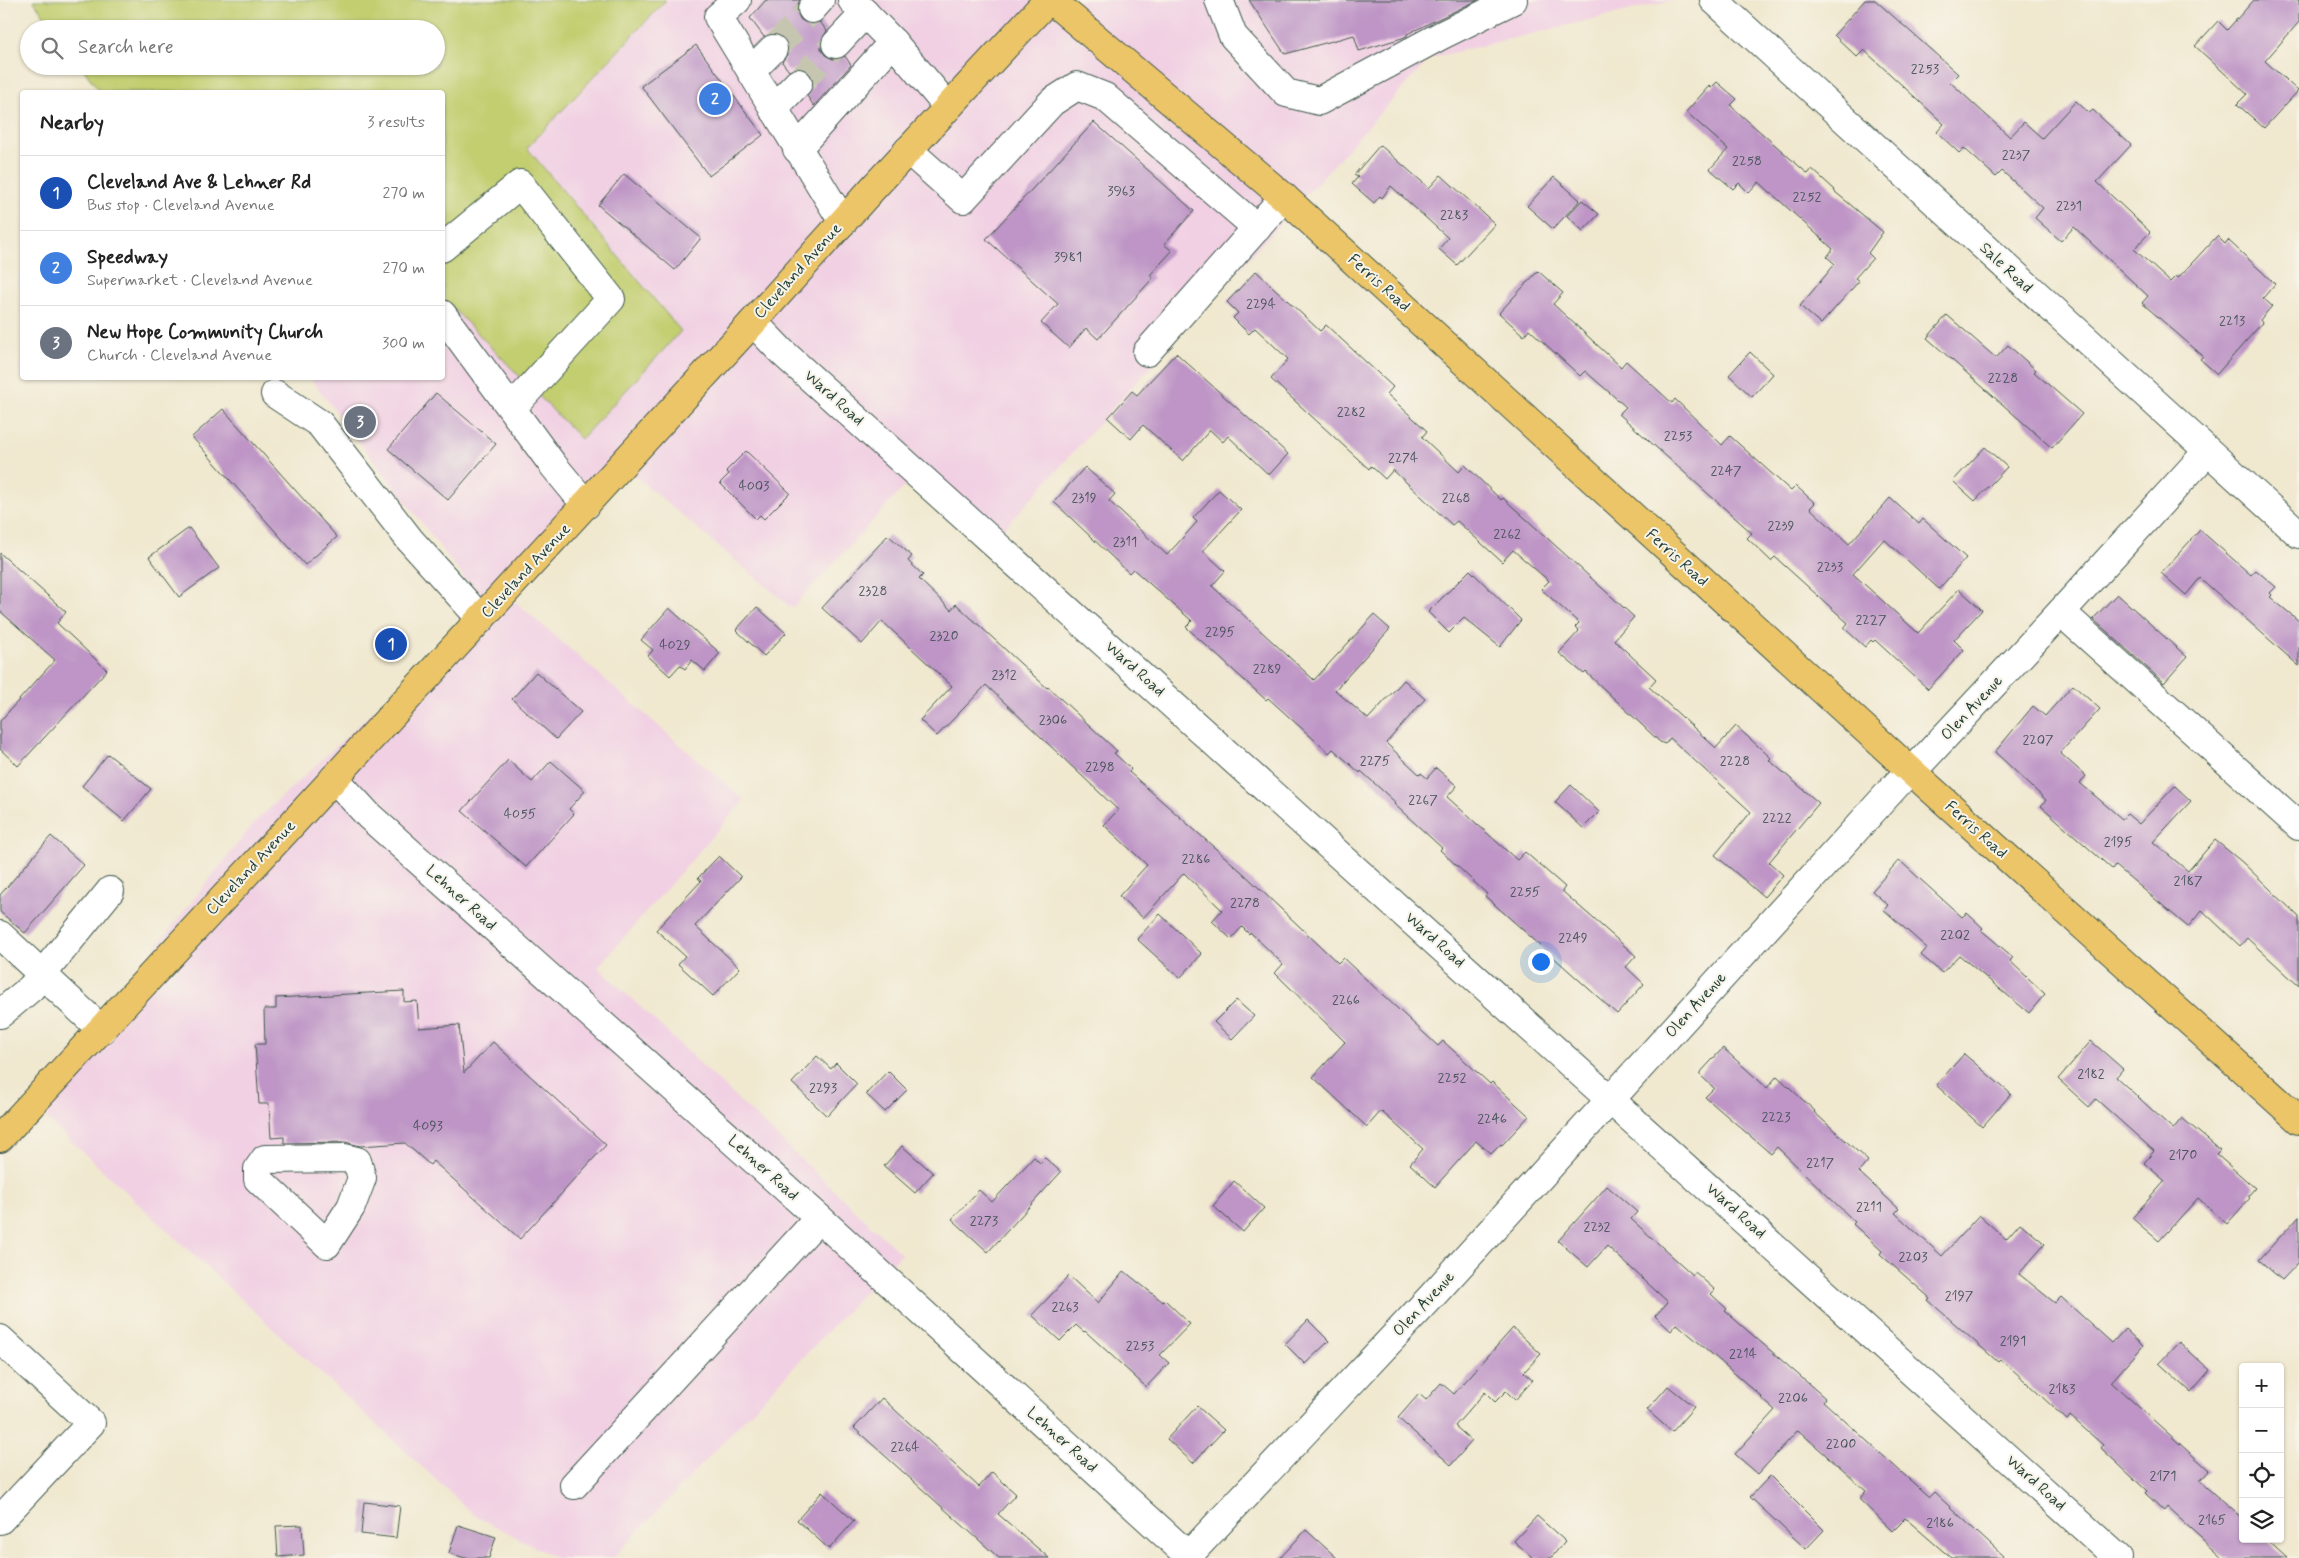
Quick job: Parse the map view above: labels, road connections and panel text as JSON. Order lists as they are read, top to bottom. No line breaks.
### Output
{"streets":{"main road":["Cleveland Avenue","Ferris Road"],"street":["Sale Road","Ward Road","Olen Avenue","Lehner Road"]},"crossings":[["Sale Road","Olen Avenue"],["Cleveland Avenue","Ferris Road"],["Cleveland Avenue","Ward Road"],["Cleveland Avenue","Lehner Road"],["Ferris Road","Olen Avenue"],["Ward Road","Olen Avenue"],["Olen Avenue","Lehner Road"]],"house_numbers":["2253","2237","2258","3963","2252","2231","2283","3981","2294","2213","2228","2282","2253","2274","2247","4003","2319","2268","2239","2262","2311","2233","2328","2227","2295","2320","4029","2289","2312","2306","2207","2275","2228","2298","2267","4055","2222","2195","2286","2187","2255","2278","2202","2249","2266","2182","2252","2293","2223","2246","4093","2170","2217","2211","2273","2232","2203","2197","2263","2191","2253","2214","2183","2206","2200","2264","2171","2165","2186"],"page":{"search":"Search here","pins":["2","3","1"],"heading":["Nearby","3 results"],"list":[{"mark":"1","name":"Cleveland Ave & Lehner Rd","note":"Bus stop · Cleveland Avenue","value":"270 m"},{"mark":"2","name":"Speedway","note":"Supermarket · Cleveland Avenue","value":"270 m"},{"mark":"3","name":"New Hope Community Church","note":"Church · Cleveland Avenue","value":"300 m"}],"map_buttons":["+","−"]}}
